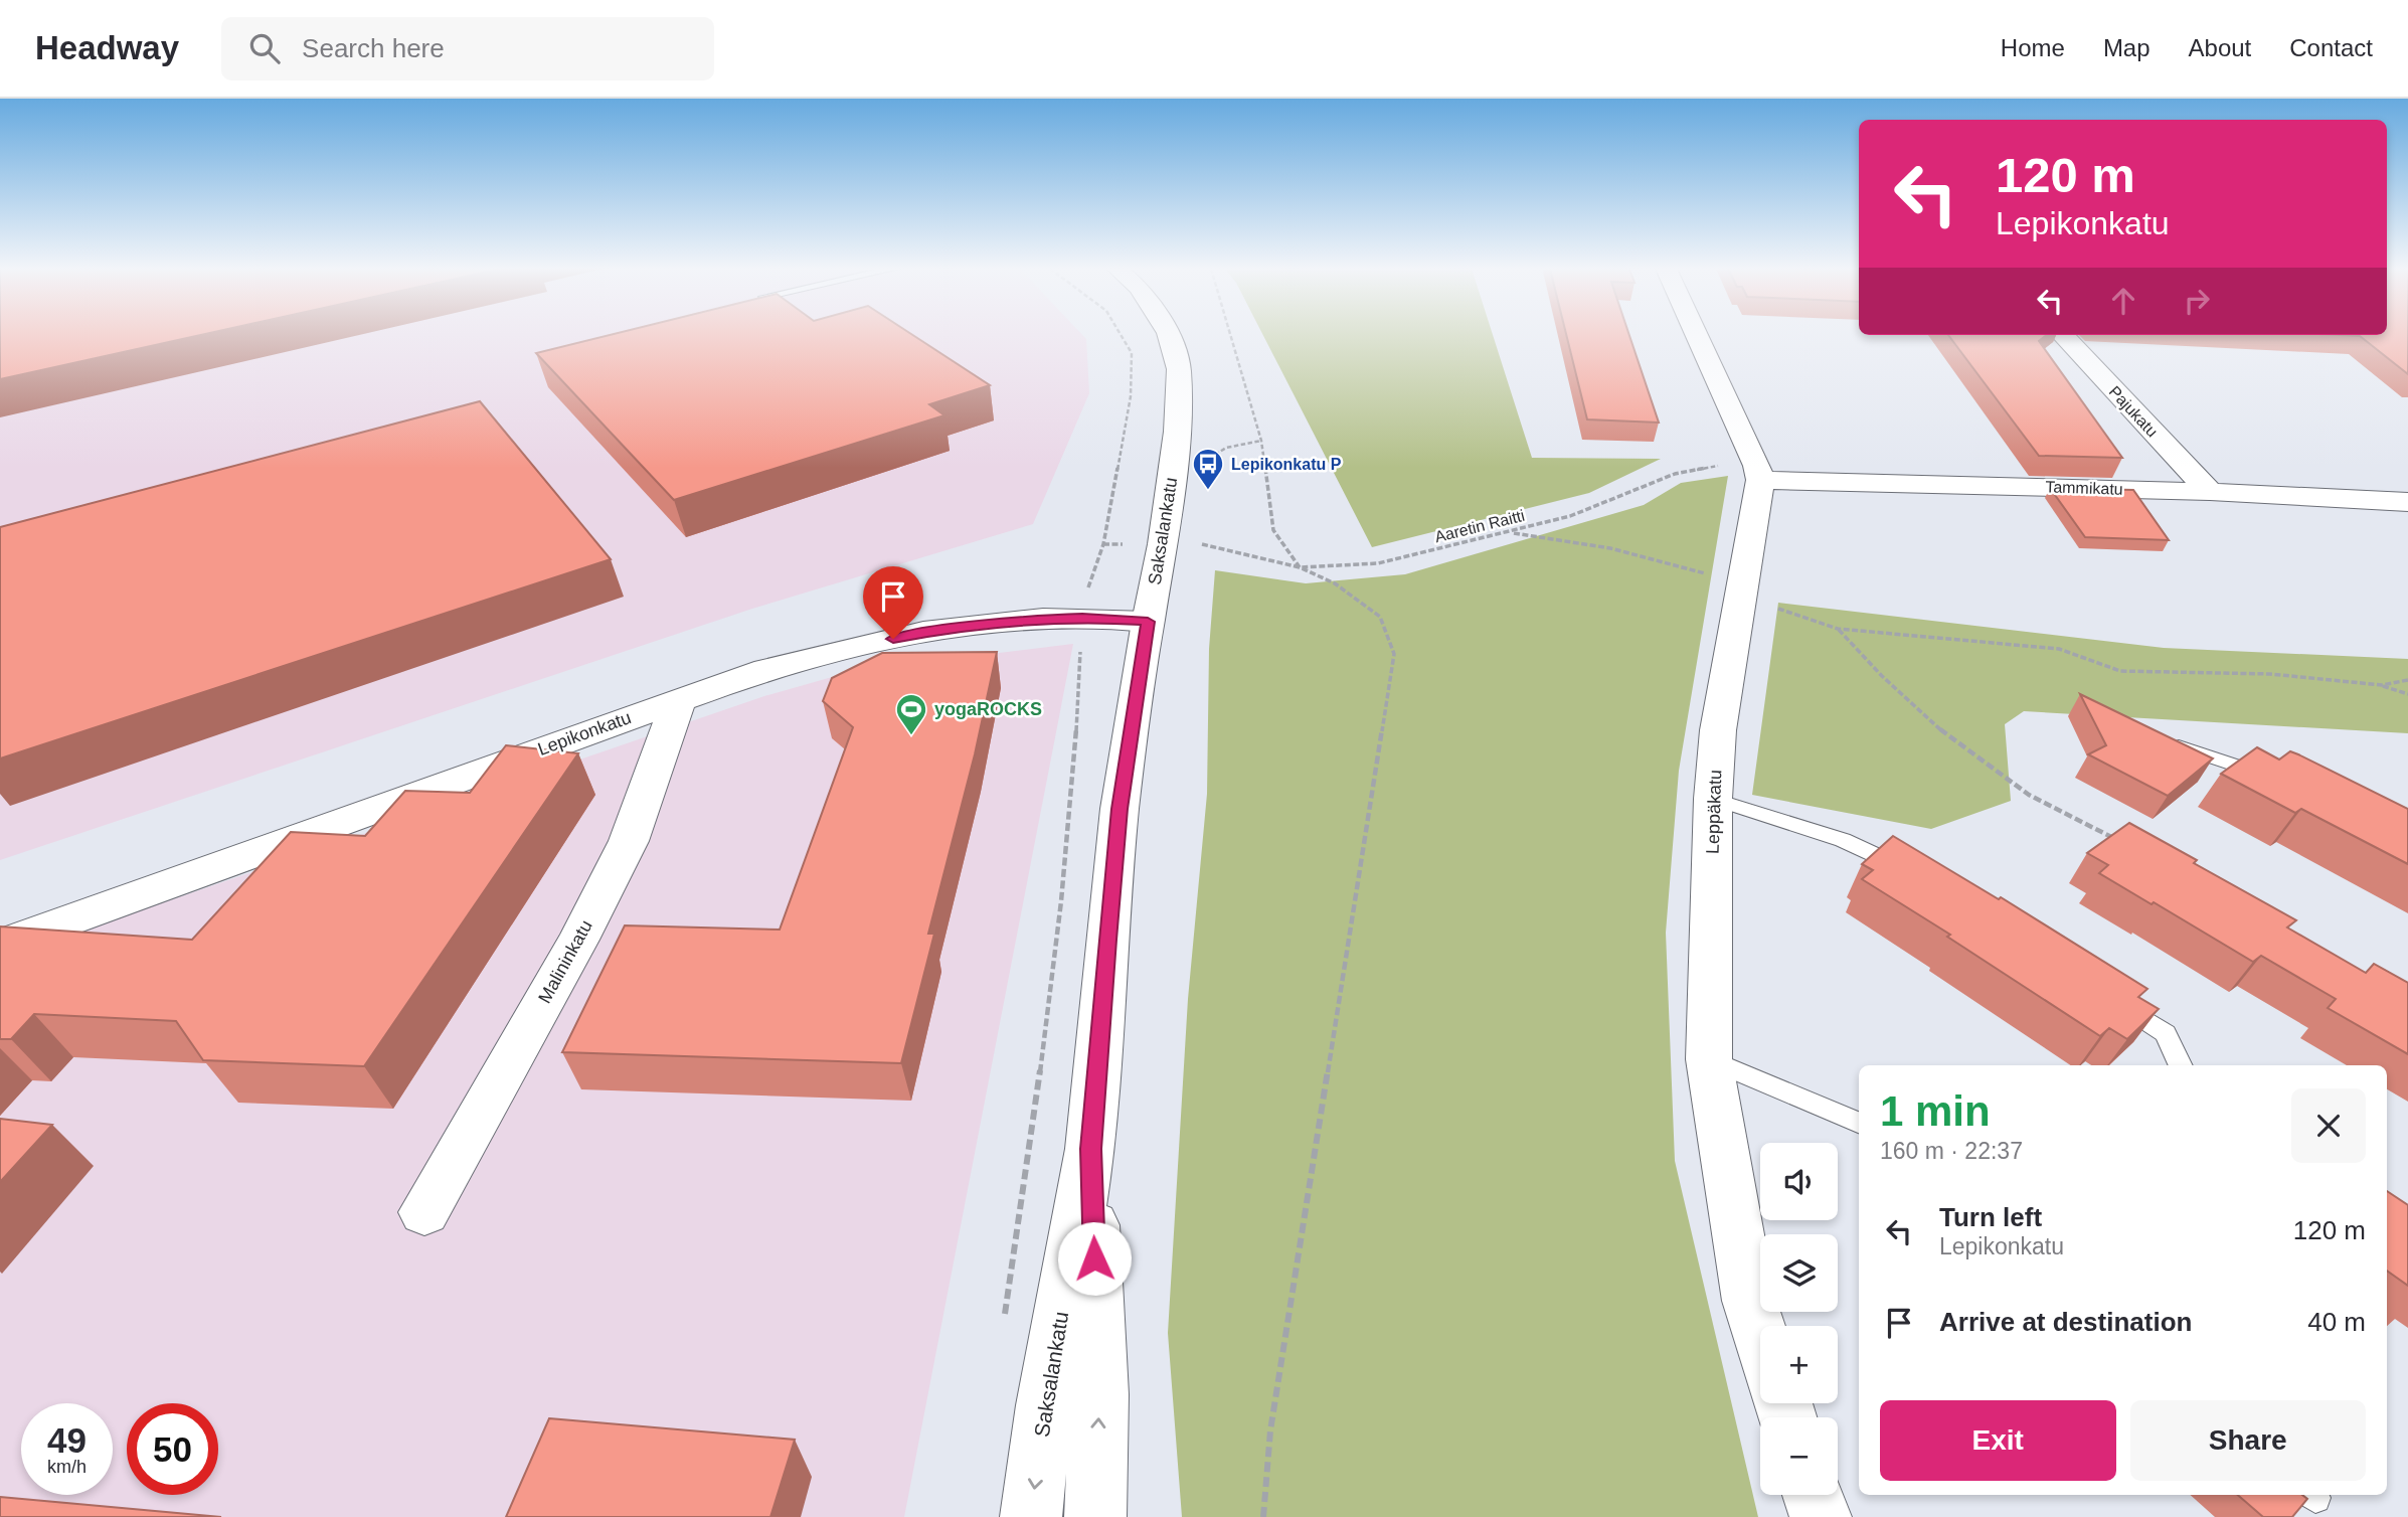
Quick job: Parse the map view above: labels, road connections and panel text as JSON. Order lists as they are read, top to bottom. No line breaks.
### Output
{"streets":{"street":["Pajukatu","Tammikatu","Saksalankatu","Lepikonkatu","Leppäkatu","Malininkatu"],"path":["Aaretin Raitti"]},"crossings":[["Pajukatu","Tammikatu"],["Tammikatu","Aaretin Raitti"],["Tammikatu","Leppäkatu"],["Aaretin Raitti","Leppäkatu"],["Saksalankatu","Lepikonkatu"],["Lepikonkatu","Malininkatu"]],"places":{"bus stop":["Lepikonkatu P"],"sports":["yogaROCKS"]},"page":{"header":"Headway","search":"Search here","nav":["Home","Map","About","Contact"],"turn":["120 m","Lepikonkatu"],"heading":["1 min","160 m · 22:37"],"map_buttons":["+","−"],"list":[{"name":"Turn left","note":"Lepikonkatu","value":"120 m"},{"name":"Arrive at destination","value":"40 m"}],"buttons":["Exit","Share"],"speed":"49 km/h","limit":"50"}}
